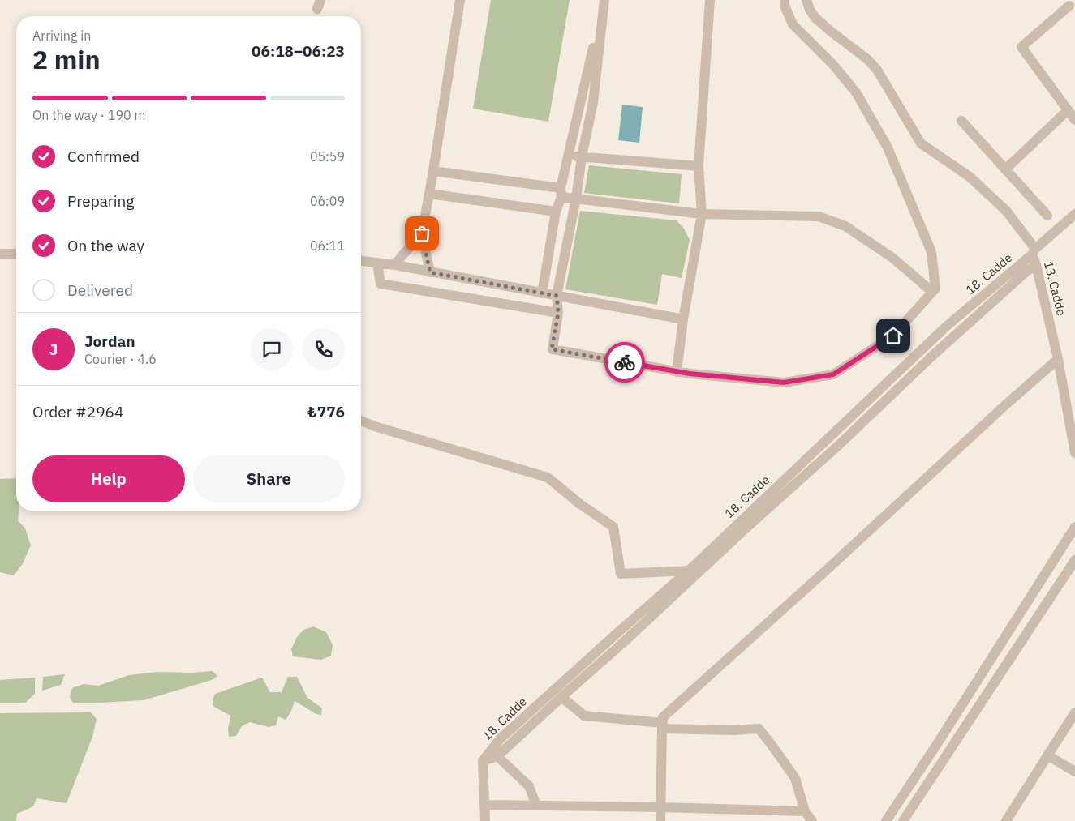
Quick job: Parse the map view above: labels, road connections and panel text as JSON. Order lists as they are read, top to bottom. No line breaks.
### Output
{"streets":{"street":["18. Cadde","13. Cadde"]},"crossings":[["18. Cadde","13. Cadde"]],"page":{"heading":["2 min","Arriving in","06:18–06:23"],"panel":["Jordan","Courier · 4.6","Order #2964","₺776"],"bar":"On the way · 190 m","list":[["Confirmed","05:59"],["Preparing","06:09"],["On the way","06:11"],"Delivered"],"round":"J","buttons":["Help","Share"]}}
